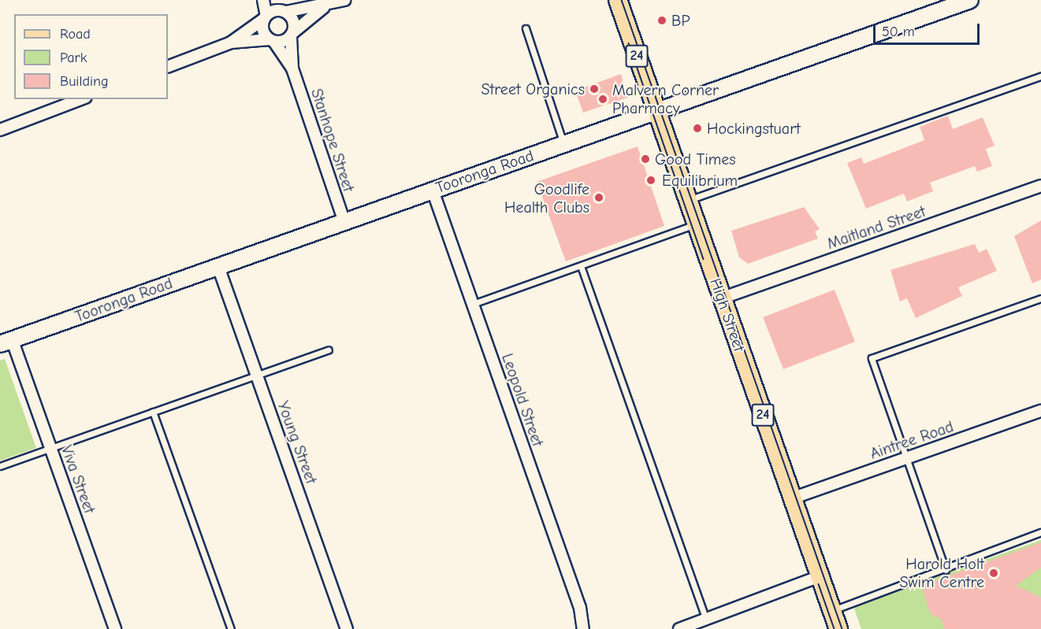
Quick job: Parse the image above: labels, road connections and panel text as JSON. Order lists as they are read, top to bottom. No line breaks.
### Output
{"streets":{"main road":["24","Tooronga Road","High Street"],"street":["Stanhope Street","Maitland Street","Leopold Street","Aintree Road","Young Street","Viva Street"]},"crossings":[["Stanhope Street","Tooronga Road"],["Tooronga Road","High Street"],["Tooronga Road","Leopold Street"],["Tooronga Road","Young Street"],["Tooronga Road","Viva Street"],["Maitland Street","High Street"],["High Street","Aintree Road"]],"places":["BP","Street Organics","Malvern Corner Pharmacy","Hockingstuart","Good Times","Equilibrium","Goodlife Health Clubs","Harold Holt Swim Centre"],"legend":["Road","Park","Building"],"scale_bar":"50 m"}
